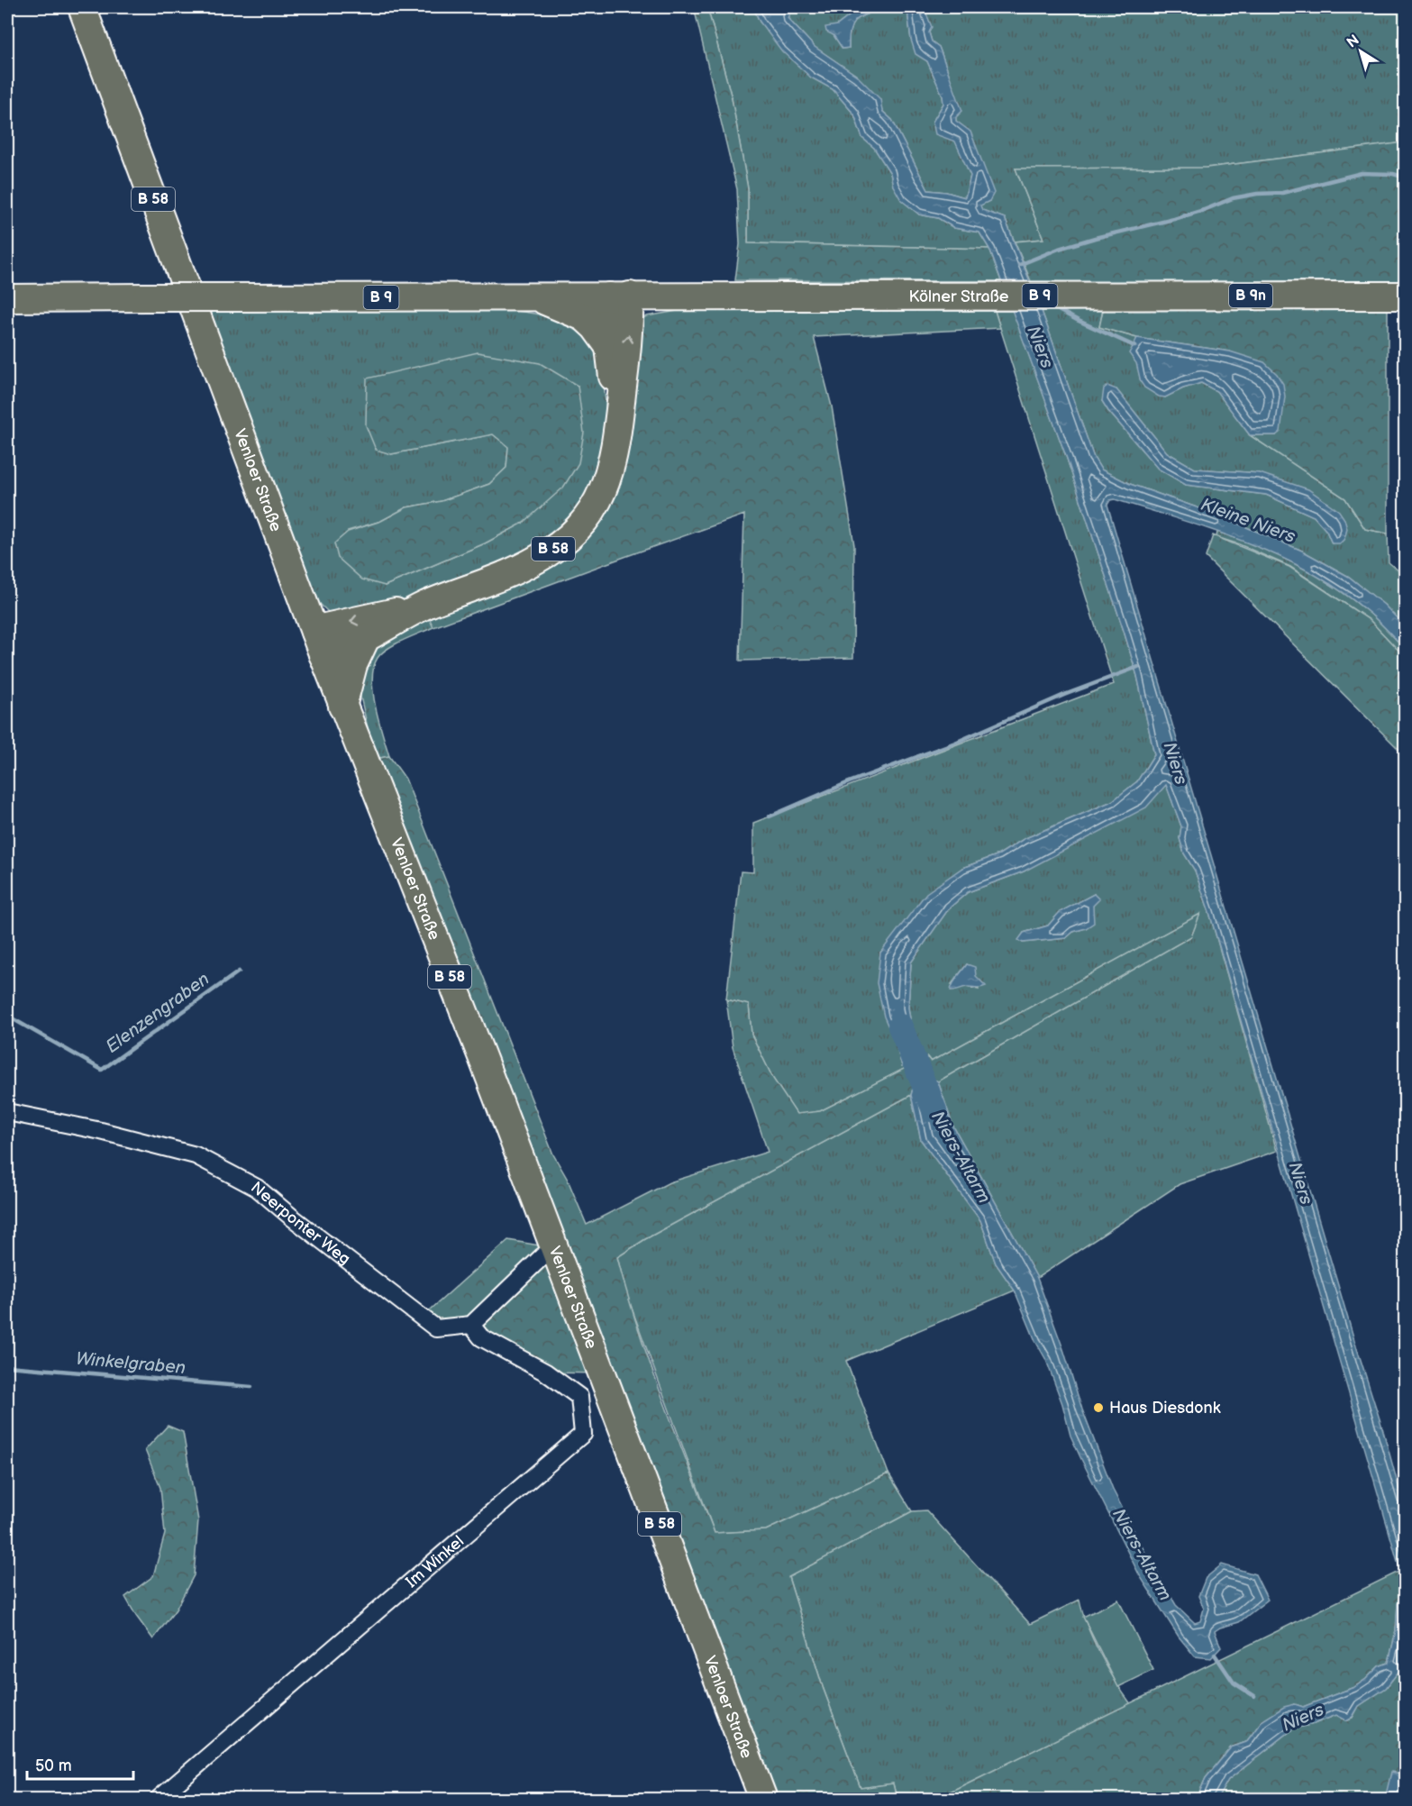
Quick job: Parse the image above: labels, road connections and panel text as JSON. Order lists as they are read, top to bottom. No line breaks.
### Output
{"streets":{"main road":["B 58","Kölner Straße","B 9","B 9n","Venloer Straße"],"street":["Neerponter Weg","Im Winkel"]},"crossings":[["B 58","Kölner Straße"],["B 58","B 9"],["B 58","Venloer Straße"],["Kölner Straße","B 9"],["Neerponter Weg","Im Winkel"]],"water":["Niers","Kleine Niers","Elenzengraben","Niers-Altarm","Winkelgraben"],"places":["Haus Diesdonk"],"scale_bar":"50 m","north":"top left"}
